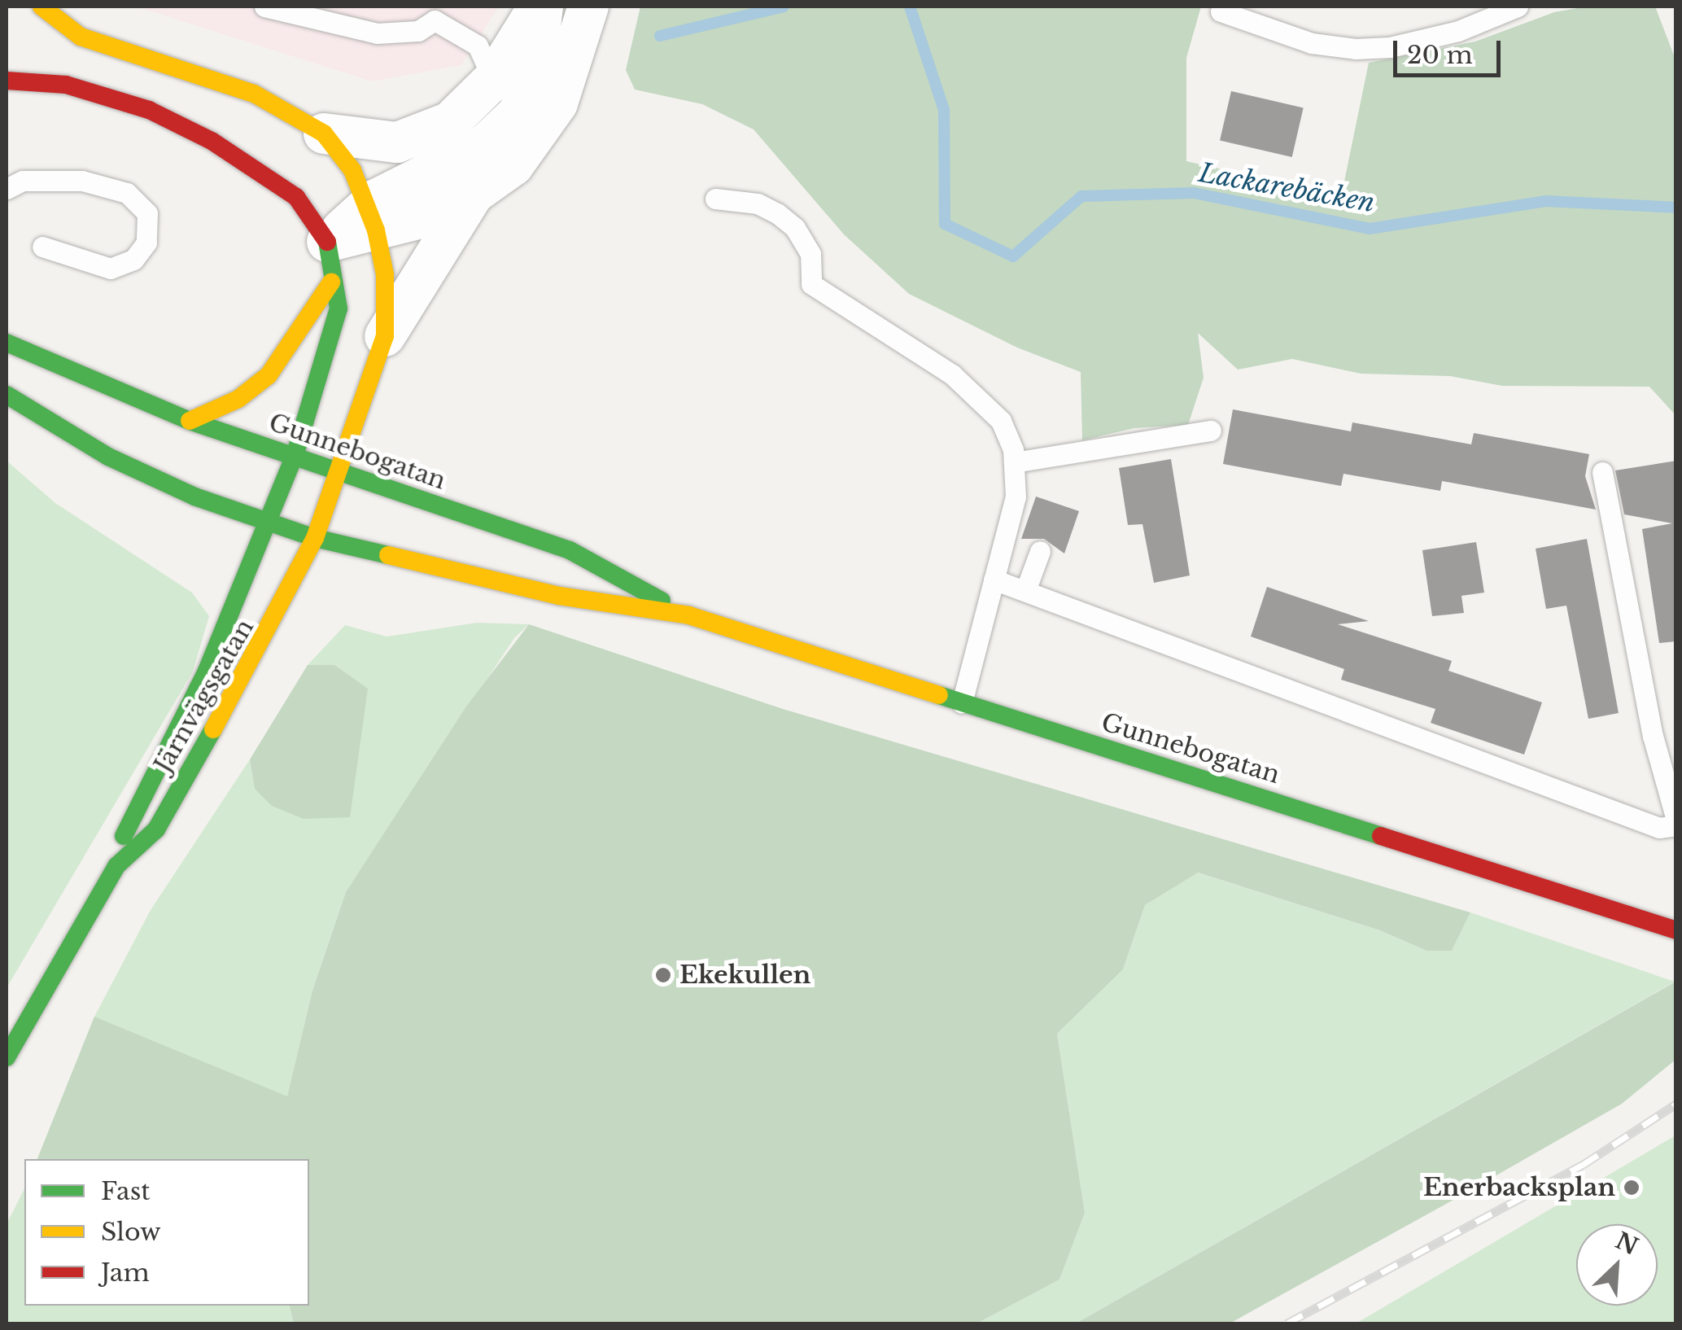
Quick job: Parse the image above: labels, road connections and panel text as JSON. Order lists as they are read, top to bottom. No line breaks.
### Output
{"streets":{"main road":["Gunnebogatan","Järnvägsgatan"]},"crossings":[["Gunnebogatan","Järnvägsgatan"]],"water":["Lackarebäcken"],"places":["Ekekullen","Enerbacksplan"],"legend":["Fast","Slow","Jam"],"scale_bar":"20 m","north":"top right"}
